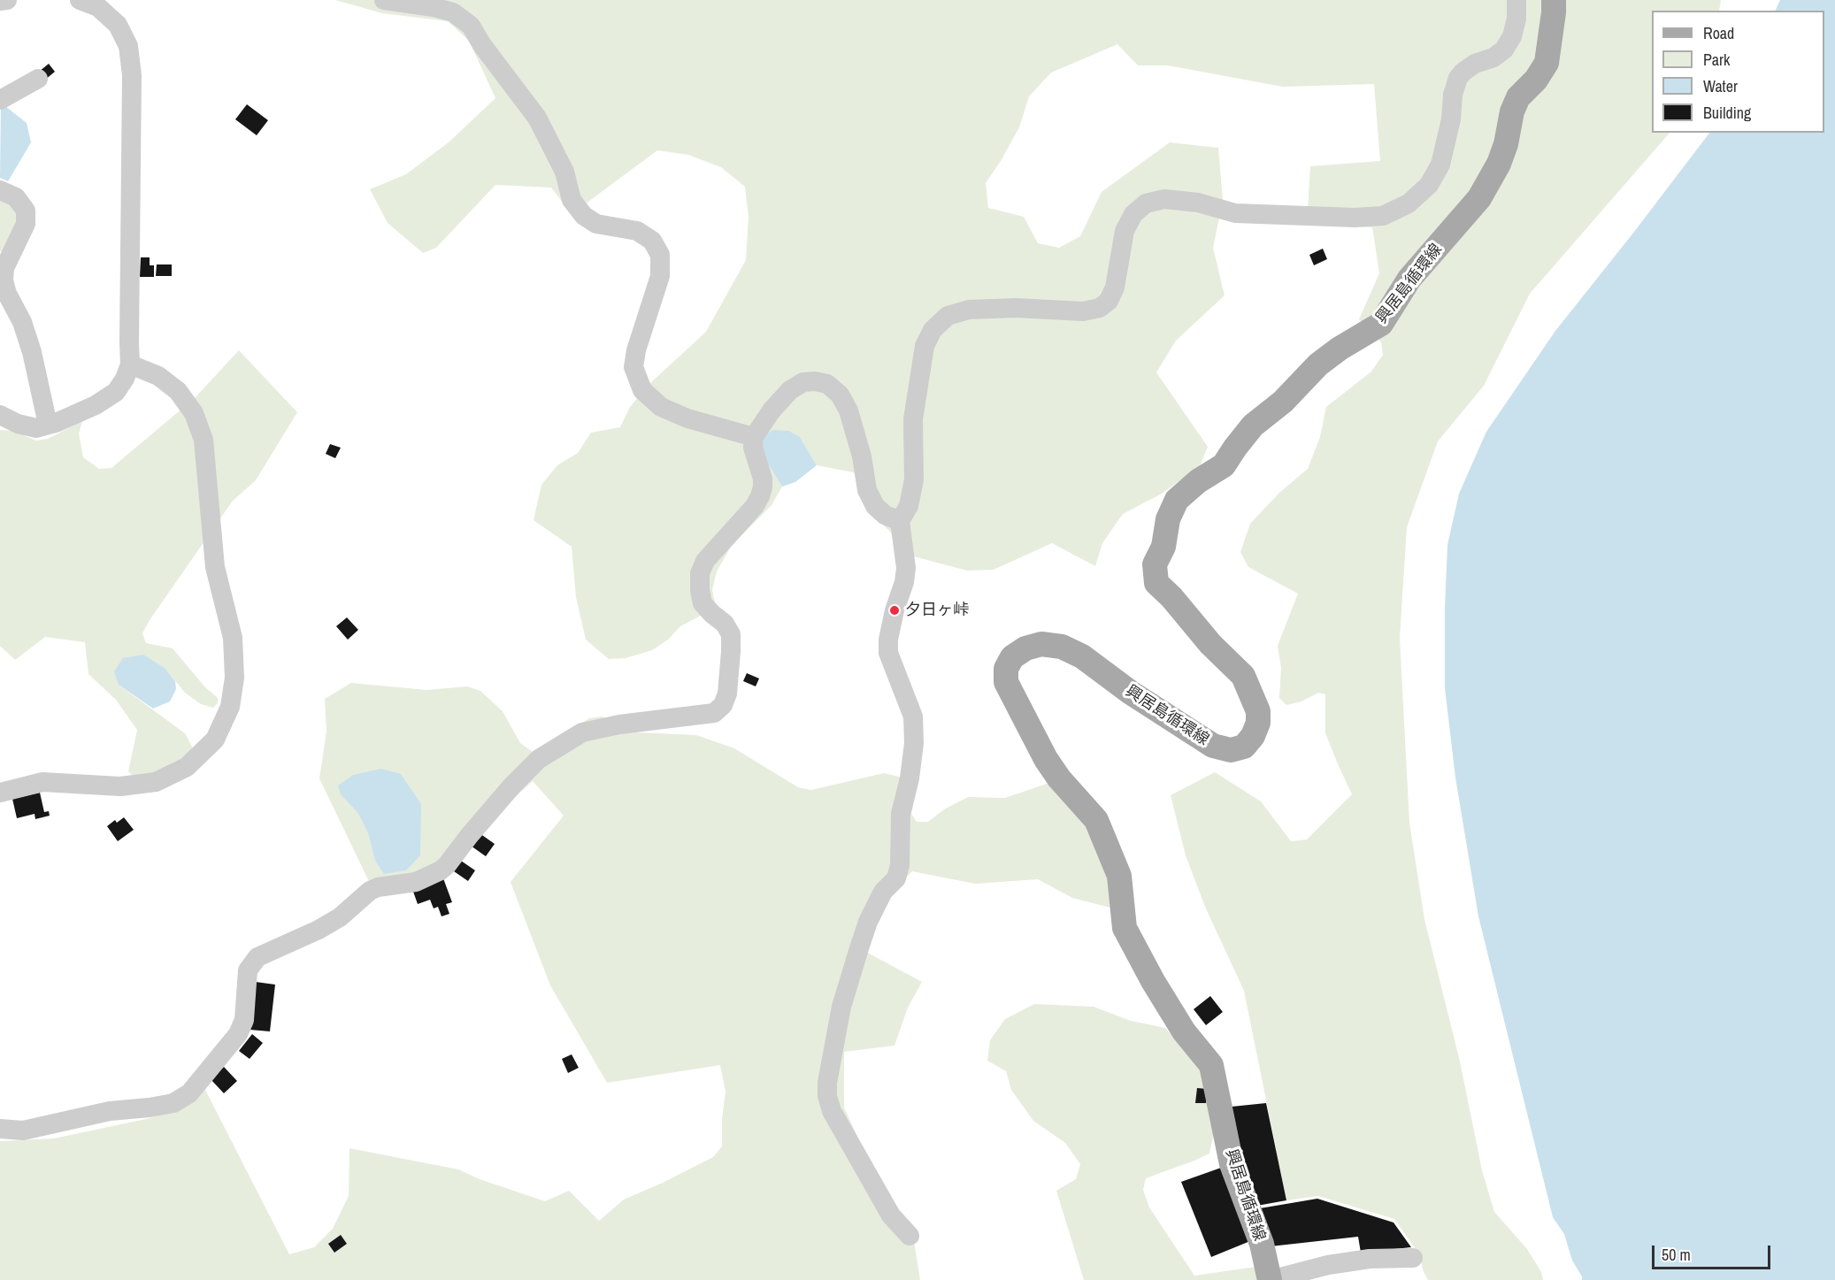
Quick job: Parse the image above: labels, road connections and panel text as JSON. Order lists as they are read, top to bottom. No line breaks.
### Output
{"streets":{"main road":["興居島循環線"]},"places":["夕日ヶ峠"],"legend":["Road","Park","Water","Building"],"scale_bar":"50 m"}
